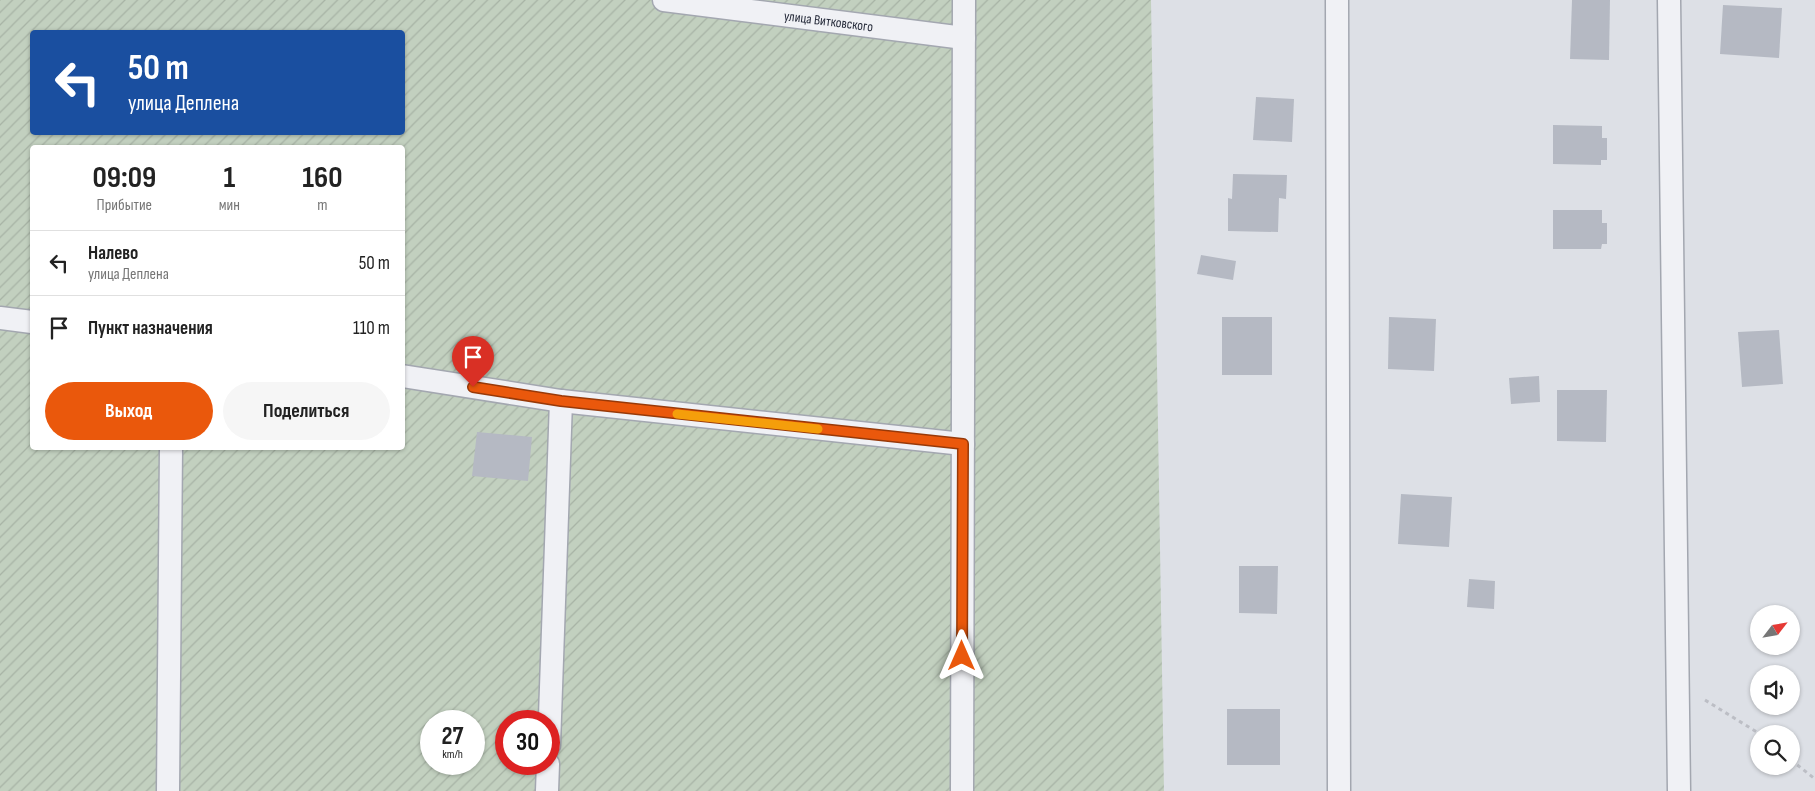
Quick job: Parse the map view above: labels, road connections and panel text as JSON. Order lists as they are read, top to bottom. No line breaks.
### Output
{"streets":{"street":["улица Витковского"]},"north":"top right","page":{"turn":["50 m","улица Деплена"],"eta":["09:09","Прибытие","1","мин","160","m"],"list":[{"name":"Налево","note":"улица Деплена","value":"50 m"},{"name":"Пункт назначения","value":"110 m"}],"buttons":["Выход","Поделиться"],"speed":"27 km/h","limit":"30"}}
